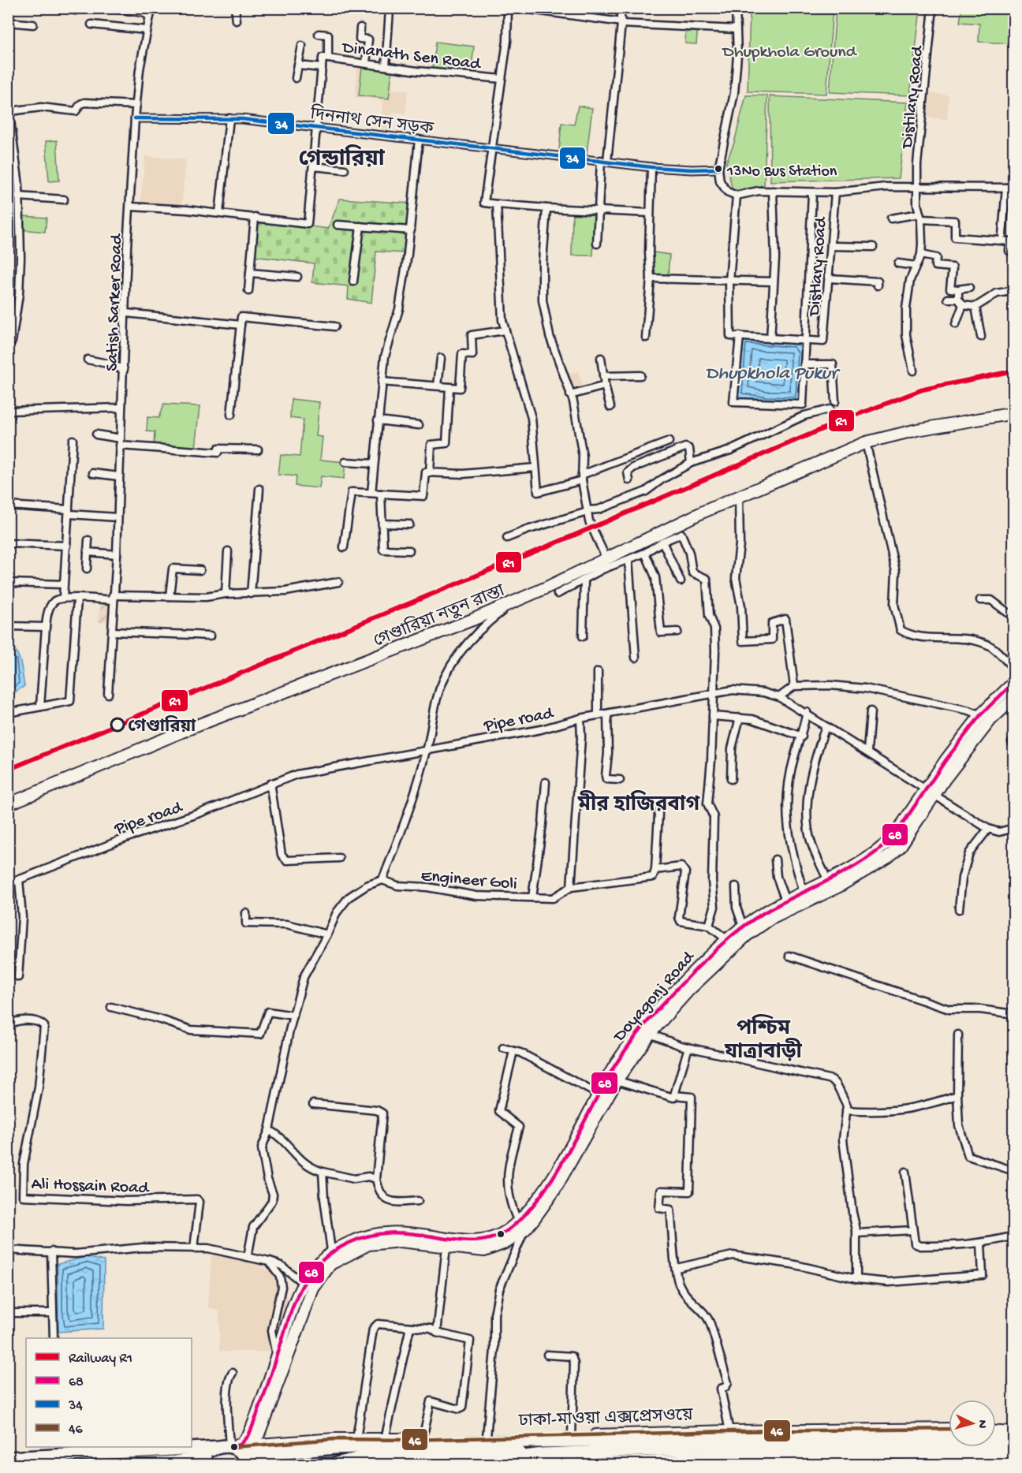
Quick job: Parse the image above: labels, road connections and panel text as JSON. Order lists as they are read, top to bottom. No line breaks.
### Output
{"streets":{"main road":["গেণ্ডারিয়া নতুন রাস্তা","Doyagonj Road","ঢাকা-মাওয়া এক্সপ্রেসওয়ে"],"street":["Dinanath Sen Road","Distilary Road","দিননাথ সেন সড়ক","Distlary Road","Satish Sarker Road","Pipe road","Engineer Goli","Ali Hossain Road"]},"crossings":[["Dinanath Sen Road","দিননাথ সেন সড়ক"],["Dinanath Sen Road","Satish Sarker Road"],["দিননাথ সেন সড়ক","Satish Sarker Road"],["Engineer Goli","Doyagonj Road"]],"districts":["গেন্ডারিয়া","মীর হাজিরবাগ","পশ্চিম যাত্রাবাড়ী"],"water":["Dhupkhola Pukur"],"parks":["Dhupkhola Ground"],"places":["13No Bus Station","গেণ্ডারিয়া"],"lines":["transit line 34","rail line R1","transit line 68","transit line 46"],"legend":["Railway R1","68","34","46"],"north":"right"}
